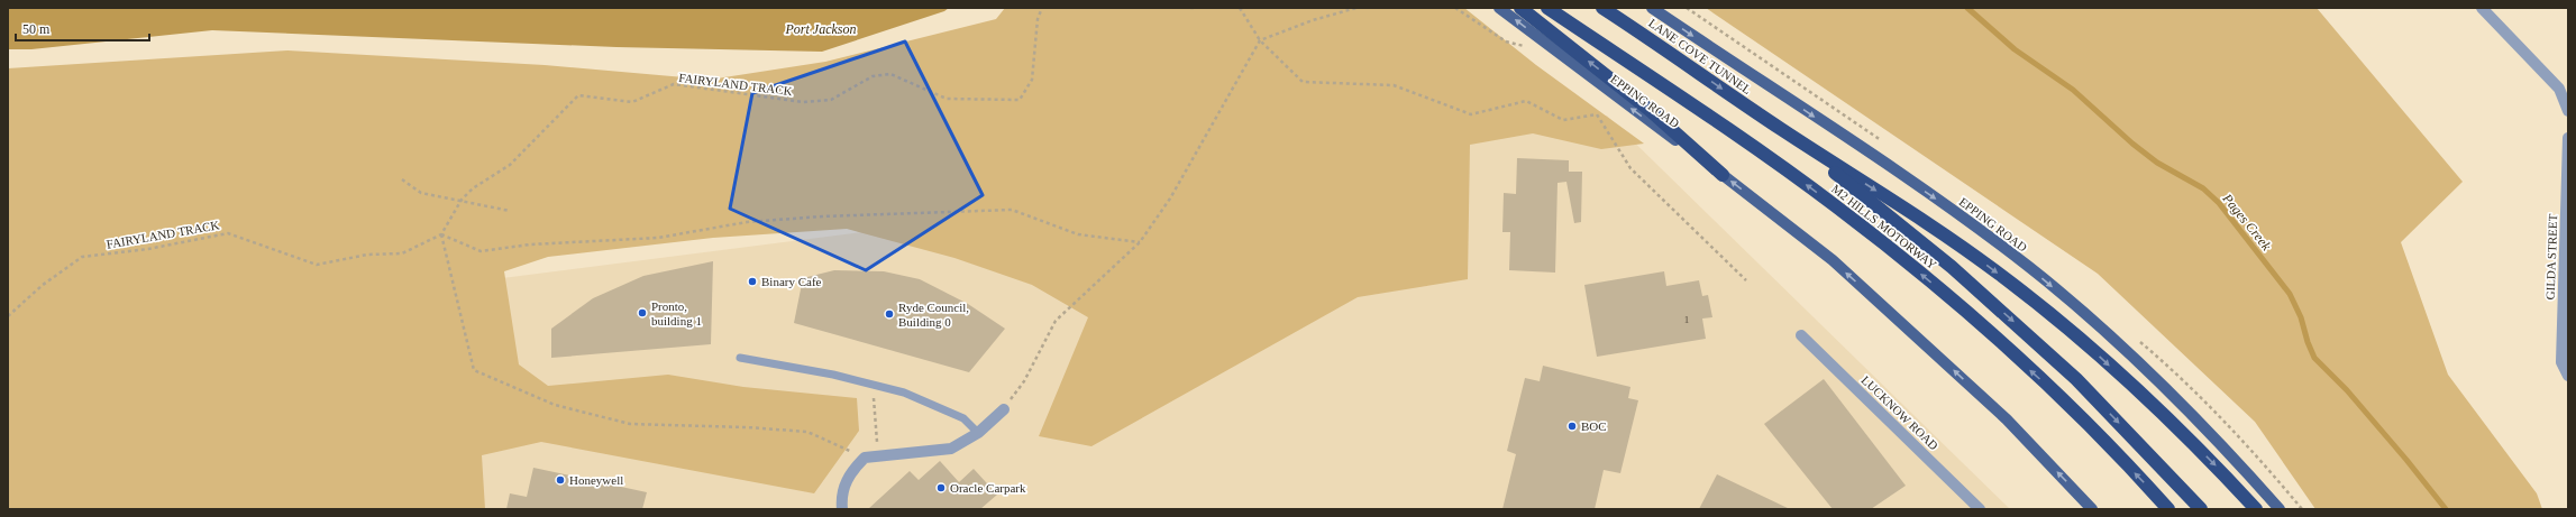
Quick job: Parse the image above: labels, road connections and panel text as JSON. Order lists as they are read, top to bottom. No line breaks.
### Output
{"streets":{"highway":["LANE COVE TUNNEL","M2 HILLS MOTORWAY"],"main road":["EPPING ROAD"],"street":["GILDA STREET","LUCKNOW ROAD"],"path":["FAIRYLAND TRACK"]},"crossings":[["LANE COVE TUNNEL","M2 HILLS MOTORWAY"]],"water":["Port Jackson","Pages Creek"],"places":["Binary Cafe","Pronto, building 1","Ryde Council, Building 0","BOC","Honeywell","Oracle Carpark"],"house_numbers":["1"],"scale_bar":"50 m"}
